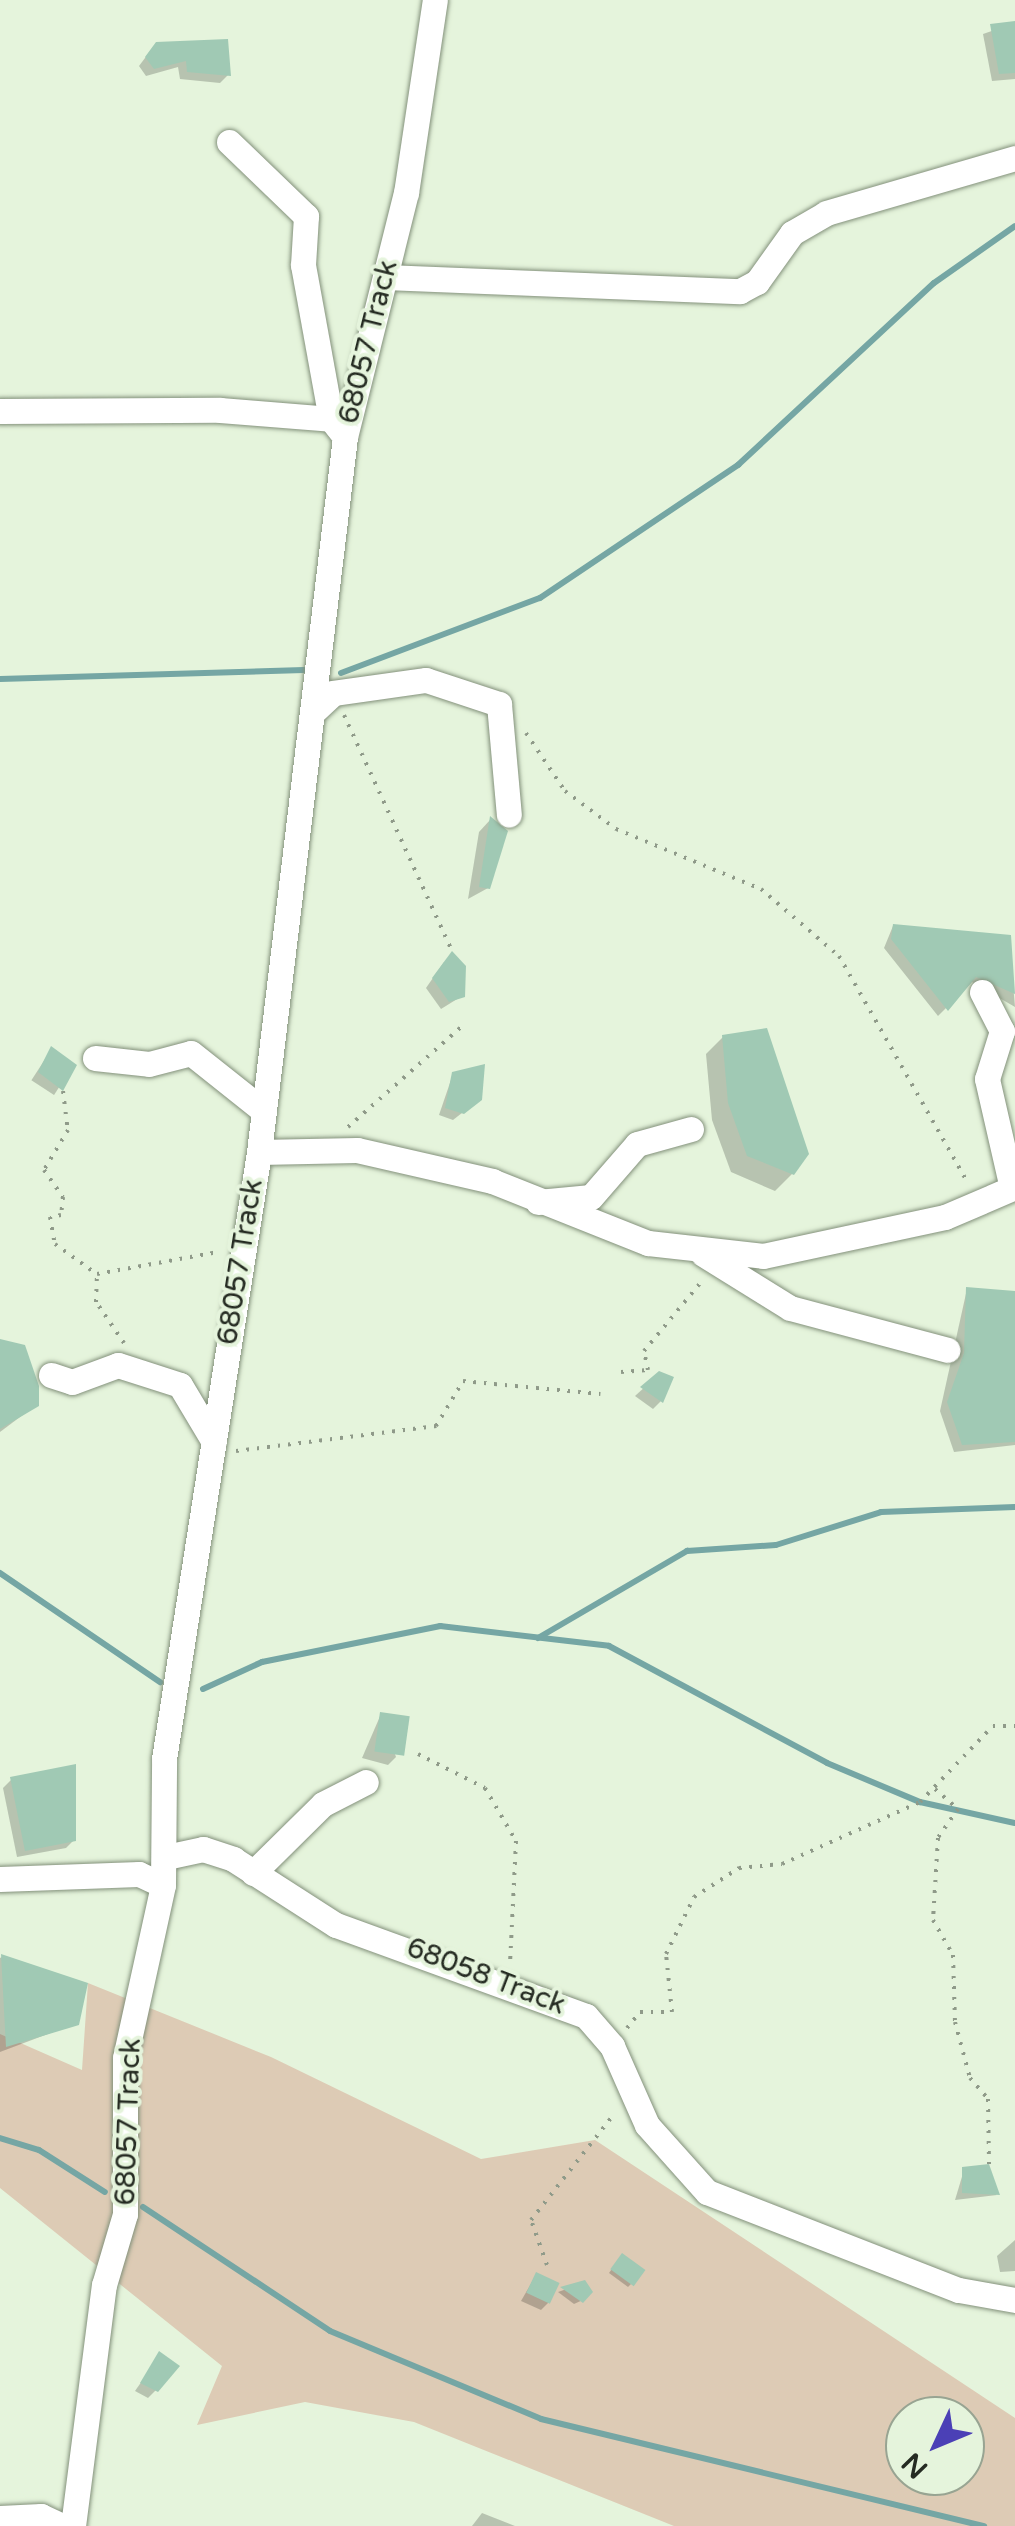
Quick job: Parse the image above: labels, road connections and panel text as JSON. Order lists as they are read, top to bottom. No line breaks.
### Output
{"streets":{"street":["68057 Track","68058 Track"]},"crossings":[["68057 Track","68058 Track"]],"north":"bottom left"}
